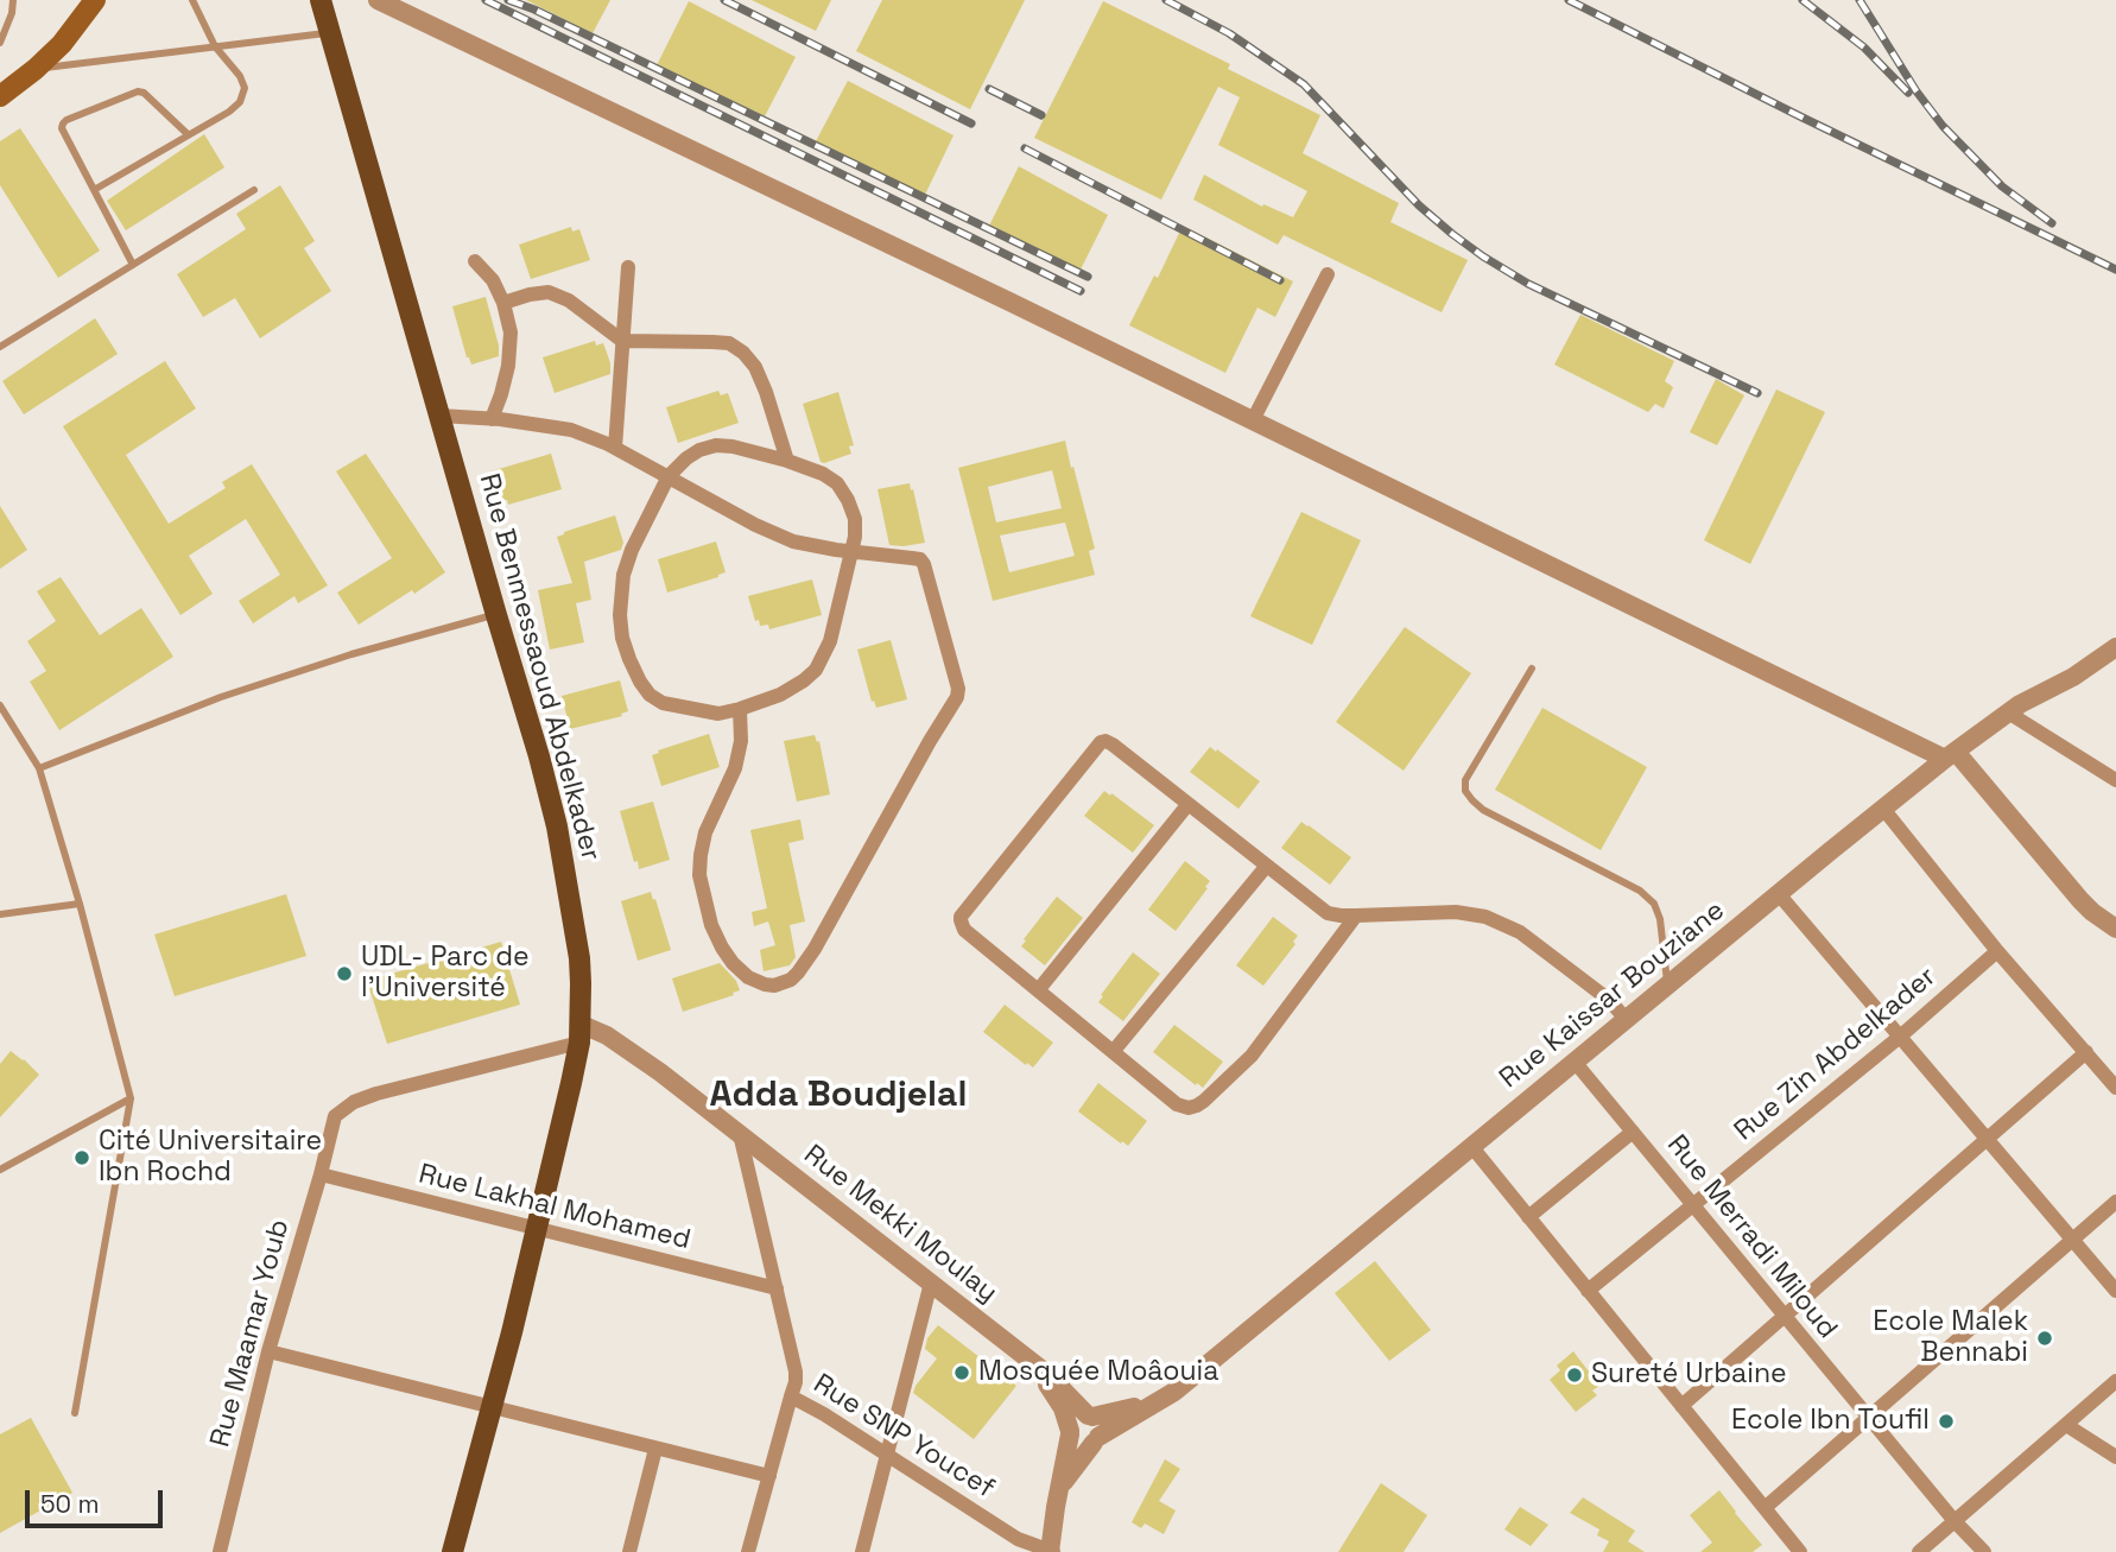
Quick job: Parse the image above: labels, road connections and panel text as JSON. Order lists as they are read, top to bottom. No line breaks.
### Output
{"streets":{"main road":["Rue Benmessaoud Abdelkader"],"street":["Rue Kaissar Bouziane","Rue Zin Abdelkader","Rue Lakhal Mohamed","Rue Mekki Moulay","Rue Merradi Miloud","Rue Maamar Youb","Rue SNP Youcef"]},"crossings":[["Rue Benmessaoud Abdelkader","Rue Lakhal Mohamed"],["Rue Benmessaoud Abdelkader","Rue Mekki Moulay"],["Rue Benmessaoud Abdelkader","Rue Maamar Youb"],["Rue Kaissar Bouziane","Rue Merradi Miloud"],["Rue Zin Abdelkader","Rue Merradi Miloud"],["Rue Lakhal Mohamed","Rue Maamar Youb"],["Rue Lakhal Mohamed","Rue SNP Youcef"],["Rue Mekki Moulay","Rue Maamar Youb"],["Rue Mekki Moulay","Rue SNP Youcef"]],"districts":["Adda Boudjelal"],"places":["UDL- Parc de l'Université","Cité Universitaire Ibn Rochd","Ecole Malek Bennabi","Mosquée Moâouia","Sureté Urbaine","Ecole Ibn Toufil"],"scale_bar":"50 m"}
